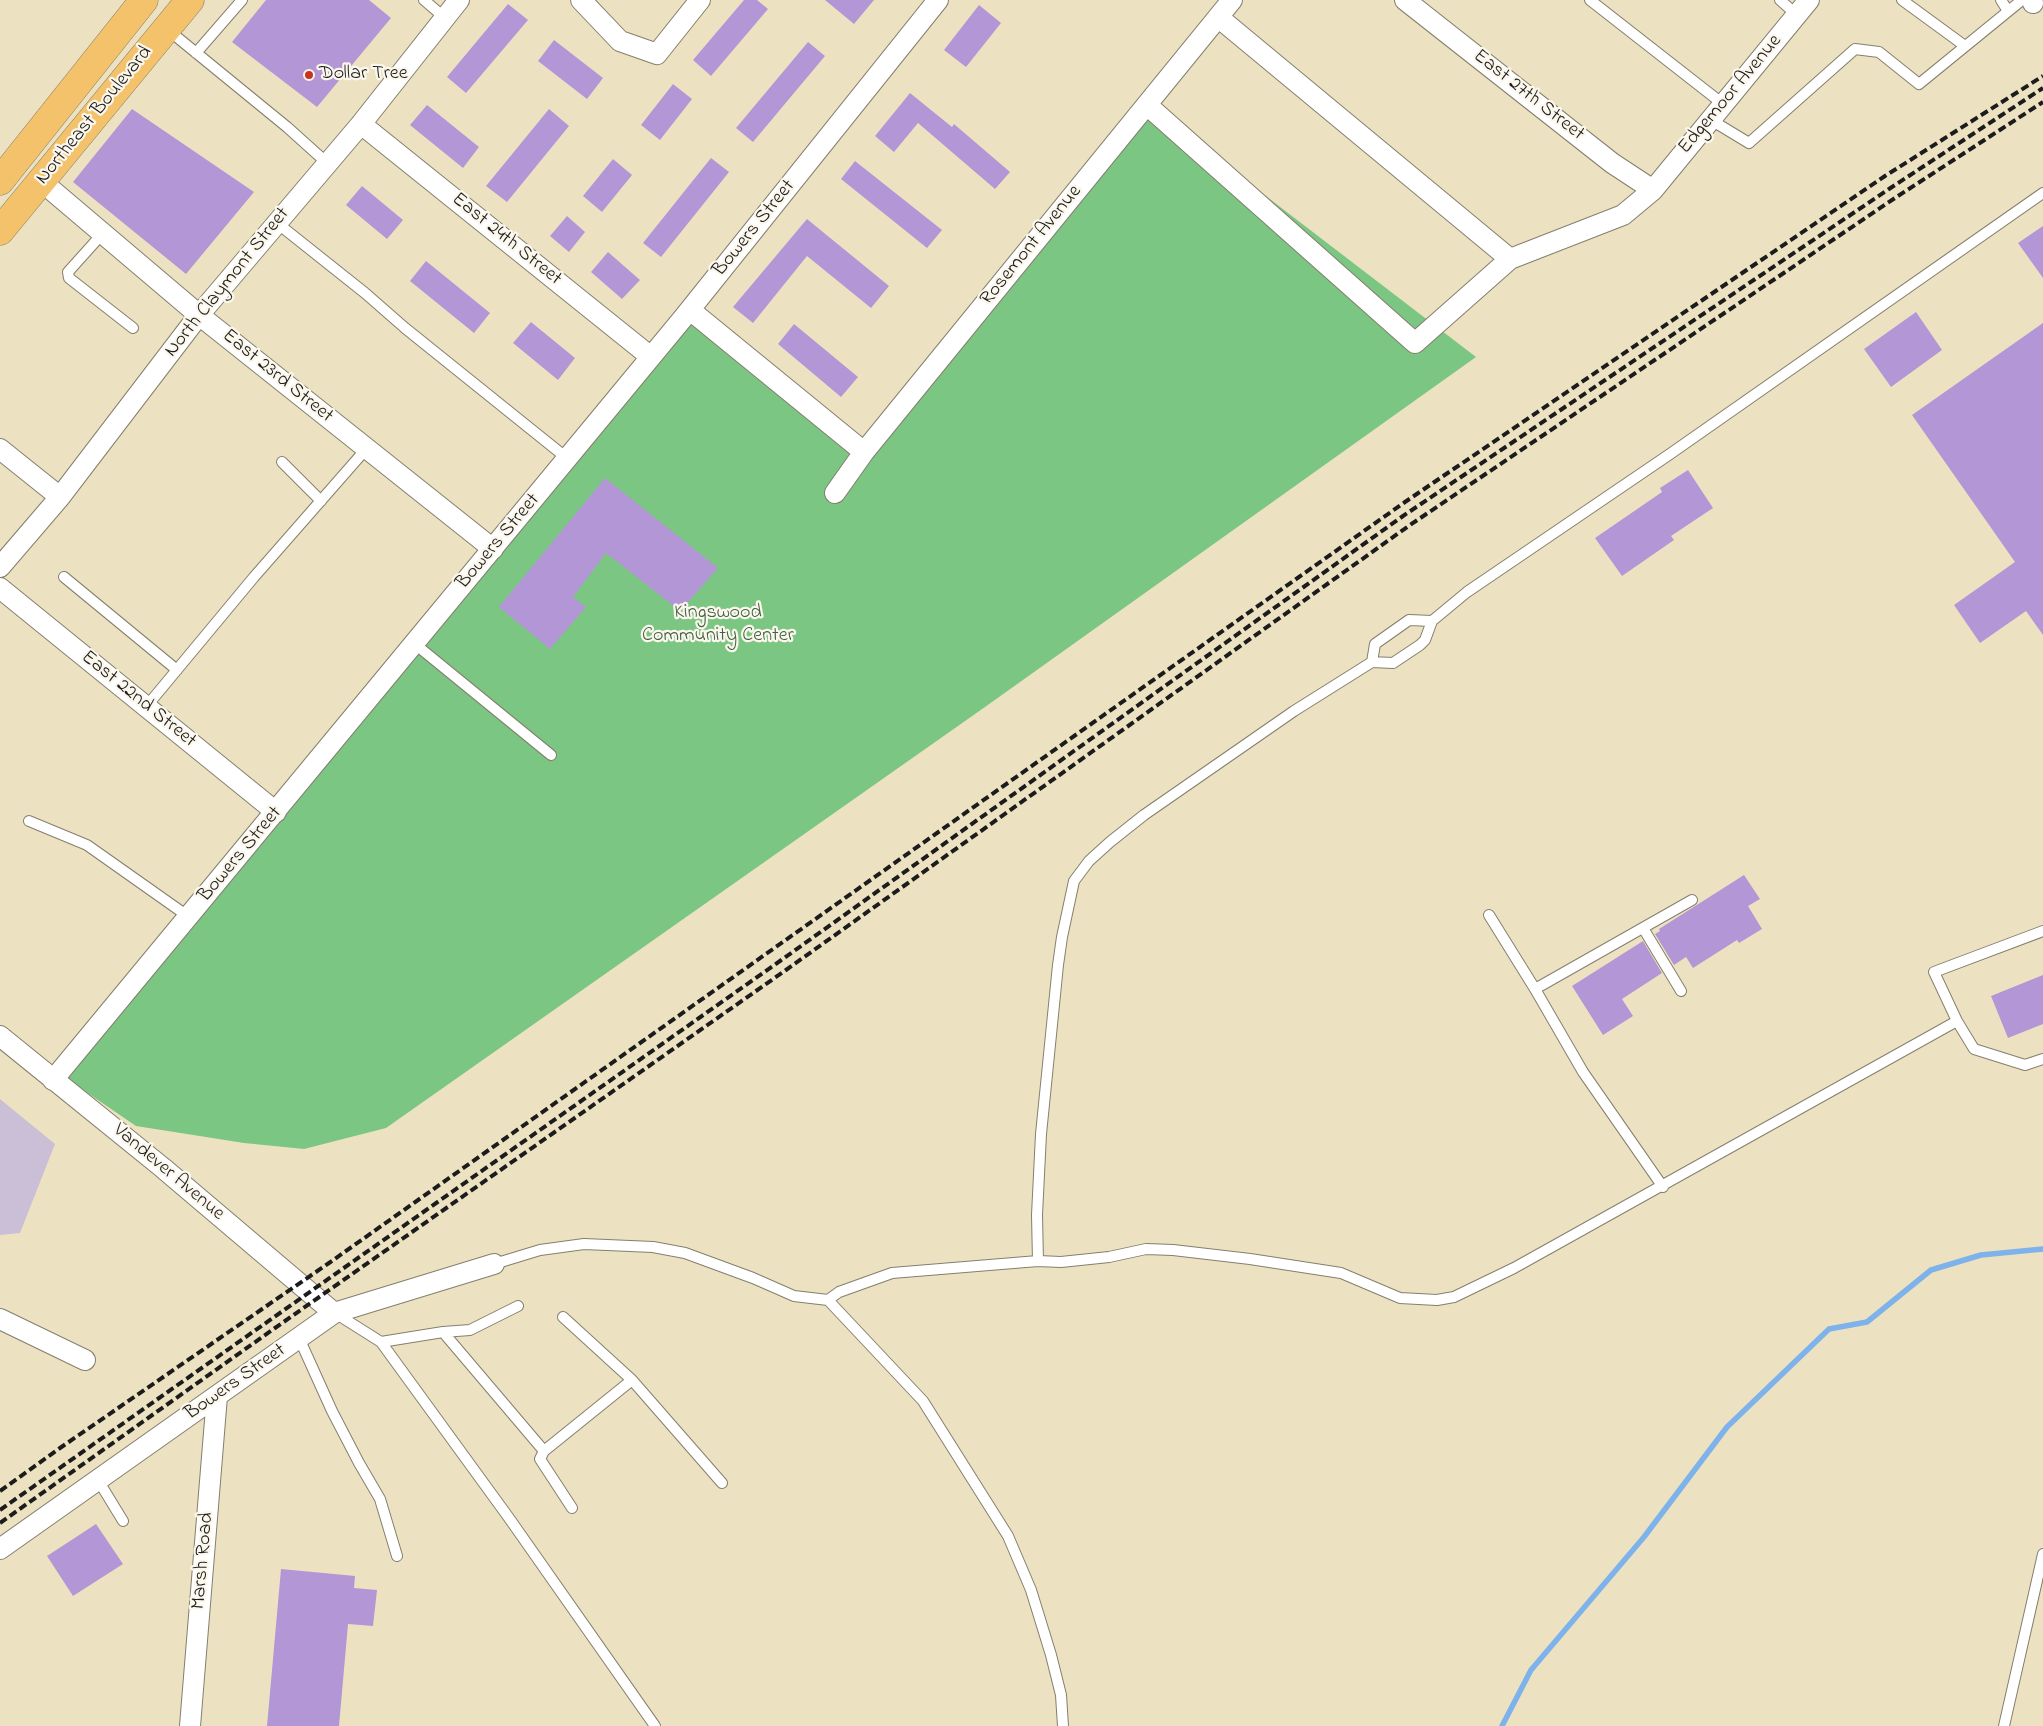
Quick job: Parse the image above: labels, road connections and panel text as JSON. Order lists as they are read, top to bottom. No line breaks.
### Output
{"streets":{"main road":["Northeast Boulevard"],"street":["Edgemoor Avenue","East 27th Street","Bowers Street","East 24th Street","Rosemont Avenue","North Claymont Street","East 23rd Street","East 22nd Street","Vandever Avenue","Marsh Road"]},"crossings":[["Edgemoor Avenue","East 27th Street"],["Northeast Boulevard","East 23rd Street"],["Bowers Street","East 24th Street"],["Bowers Street","East 23rd Street"],["Bowers Street","East 22nd Street"],["Bowers Street","Vandever Avenue"],["Bowers Street","Marsh Road"],["East 24th Street","North Claymont Street"],["North Claymont Street","East 23rd Street"]],"parks":["Kingswood Community Center"],"places":["Dollar Tree"]}
